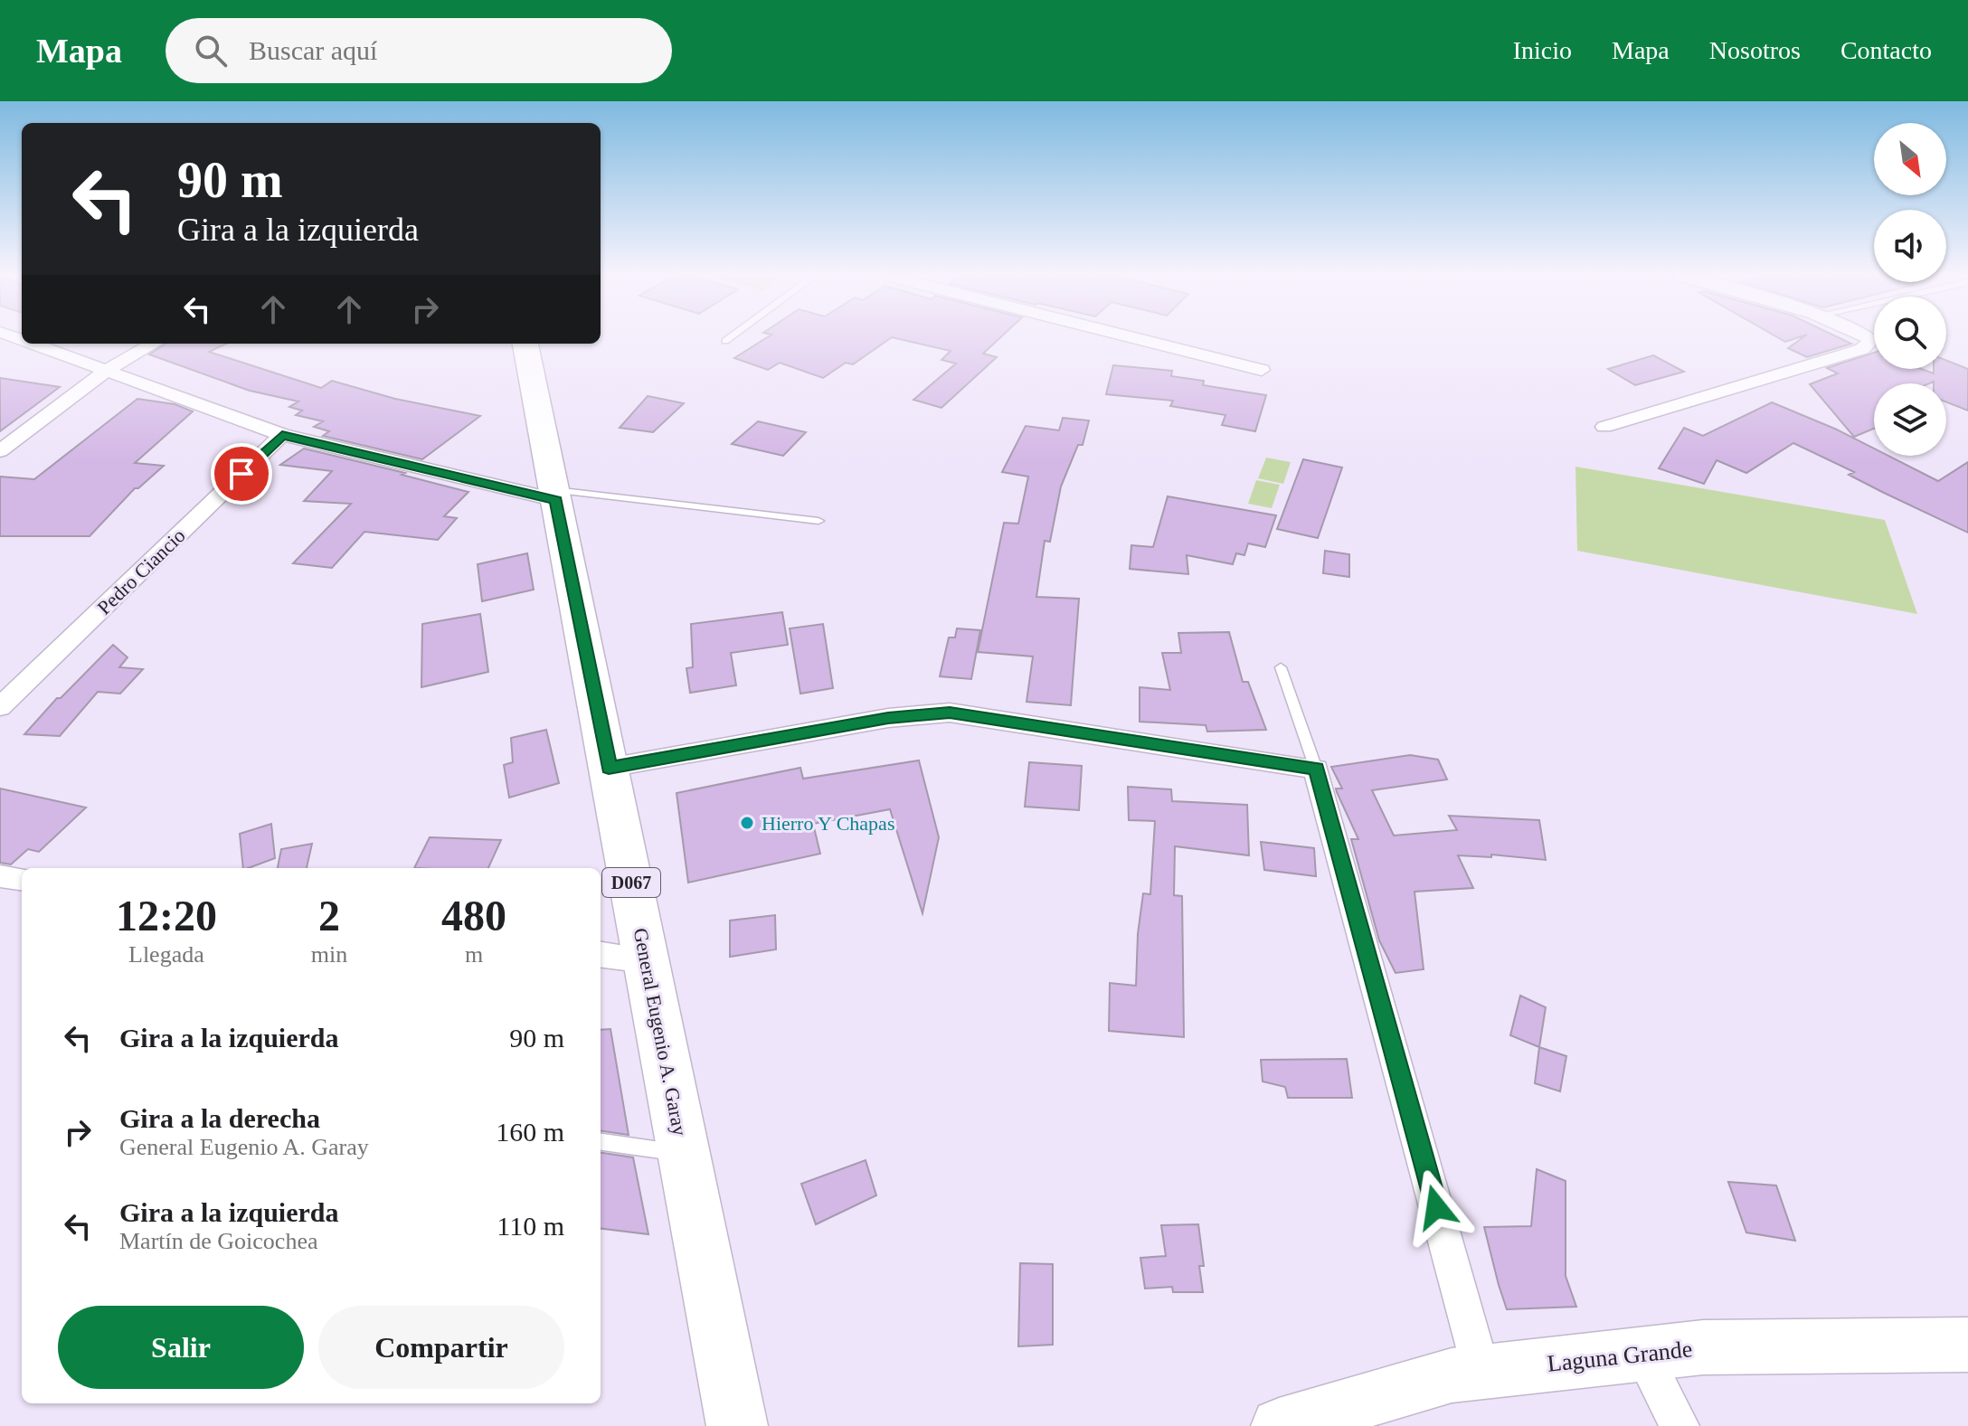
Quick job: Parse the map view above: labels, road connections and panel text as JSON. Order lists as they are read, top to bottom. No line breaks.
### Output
{"streets":{"main road":["D067","General Eugenio A. Garay","Laguna Grande"],"street":["Pedro Ciancio"]},"places":["Hierro Y Chapas"],"north":"bottom right","page":{"header":"Mapa","search":"Buscar aquí","nav":["Inicio","Mapa","Nosotros","Contacto"],"turn":["90 m","Gira a la izquierda"],"eta":["12:20","Llegada","2","min","480","m"],"list":[{"name":"Gira a la izquierda","value":"90 m"},{"name":"Gira a la derecha","note":"General Eugenio A. Garay","value":"160 m"},{"name":"Gira a la izquierda","note":"Martín de Goicochea","value":"110 m"}],"buttons":["Salir","Compartir"]}}
